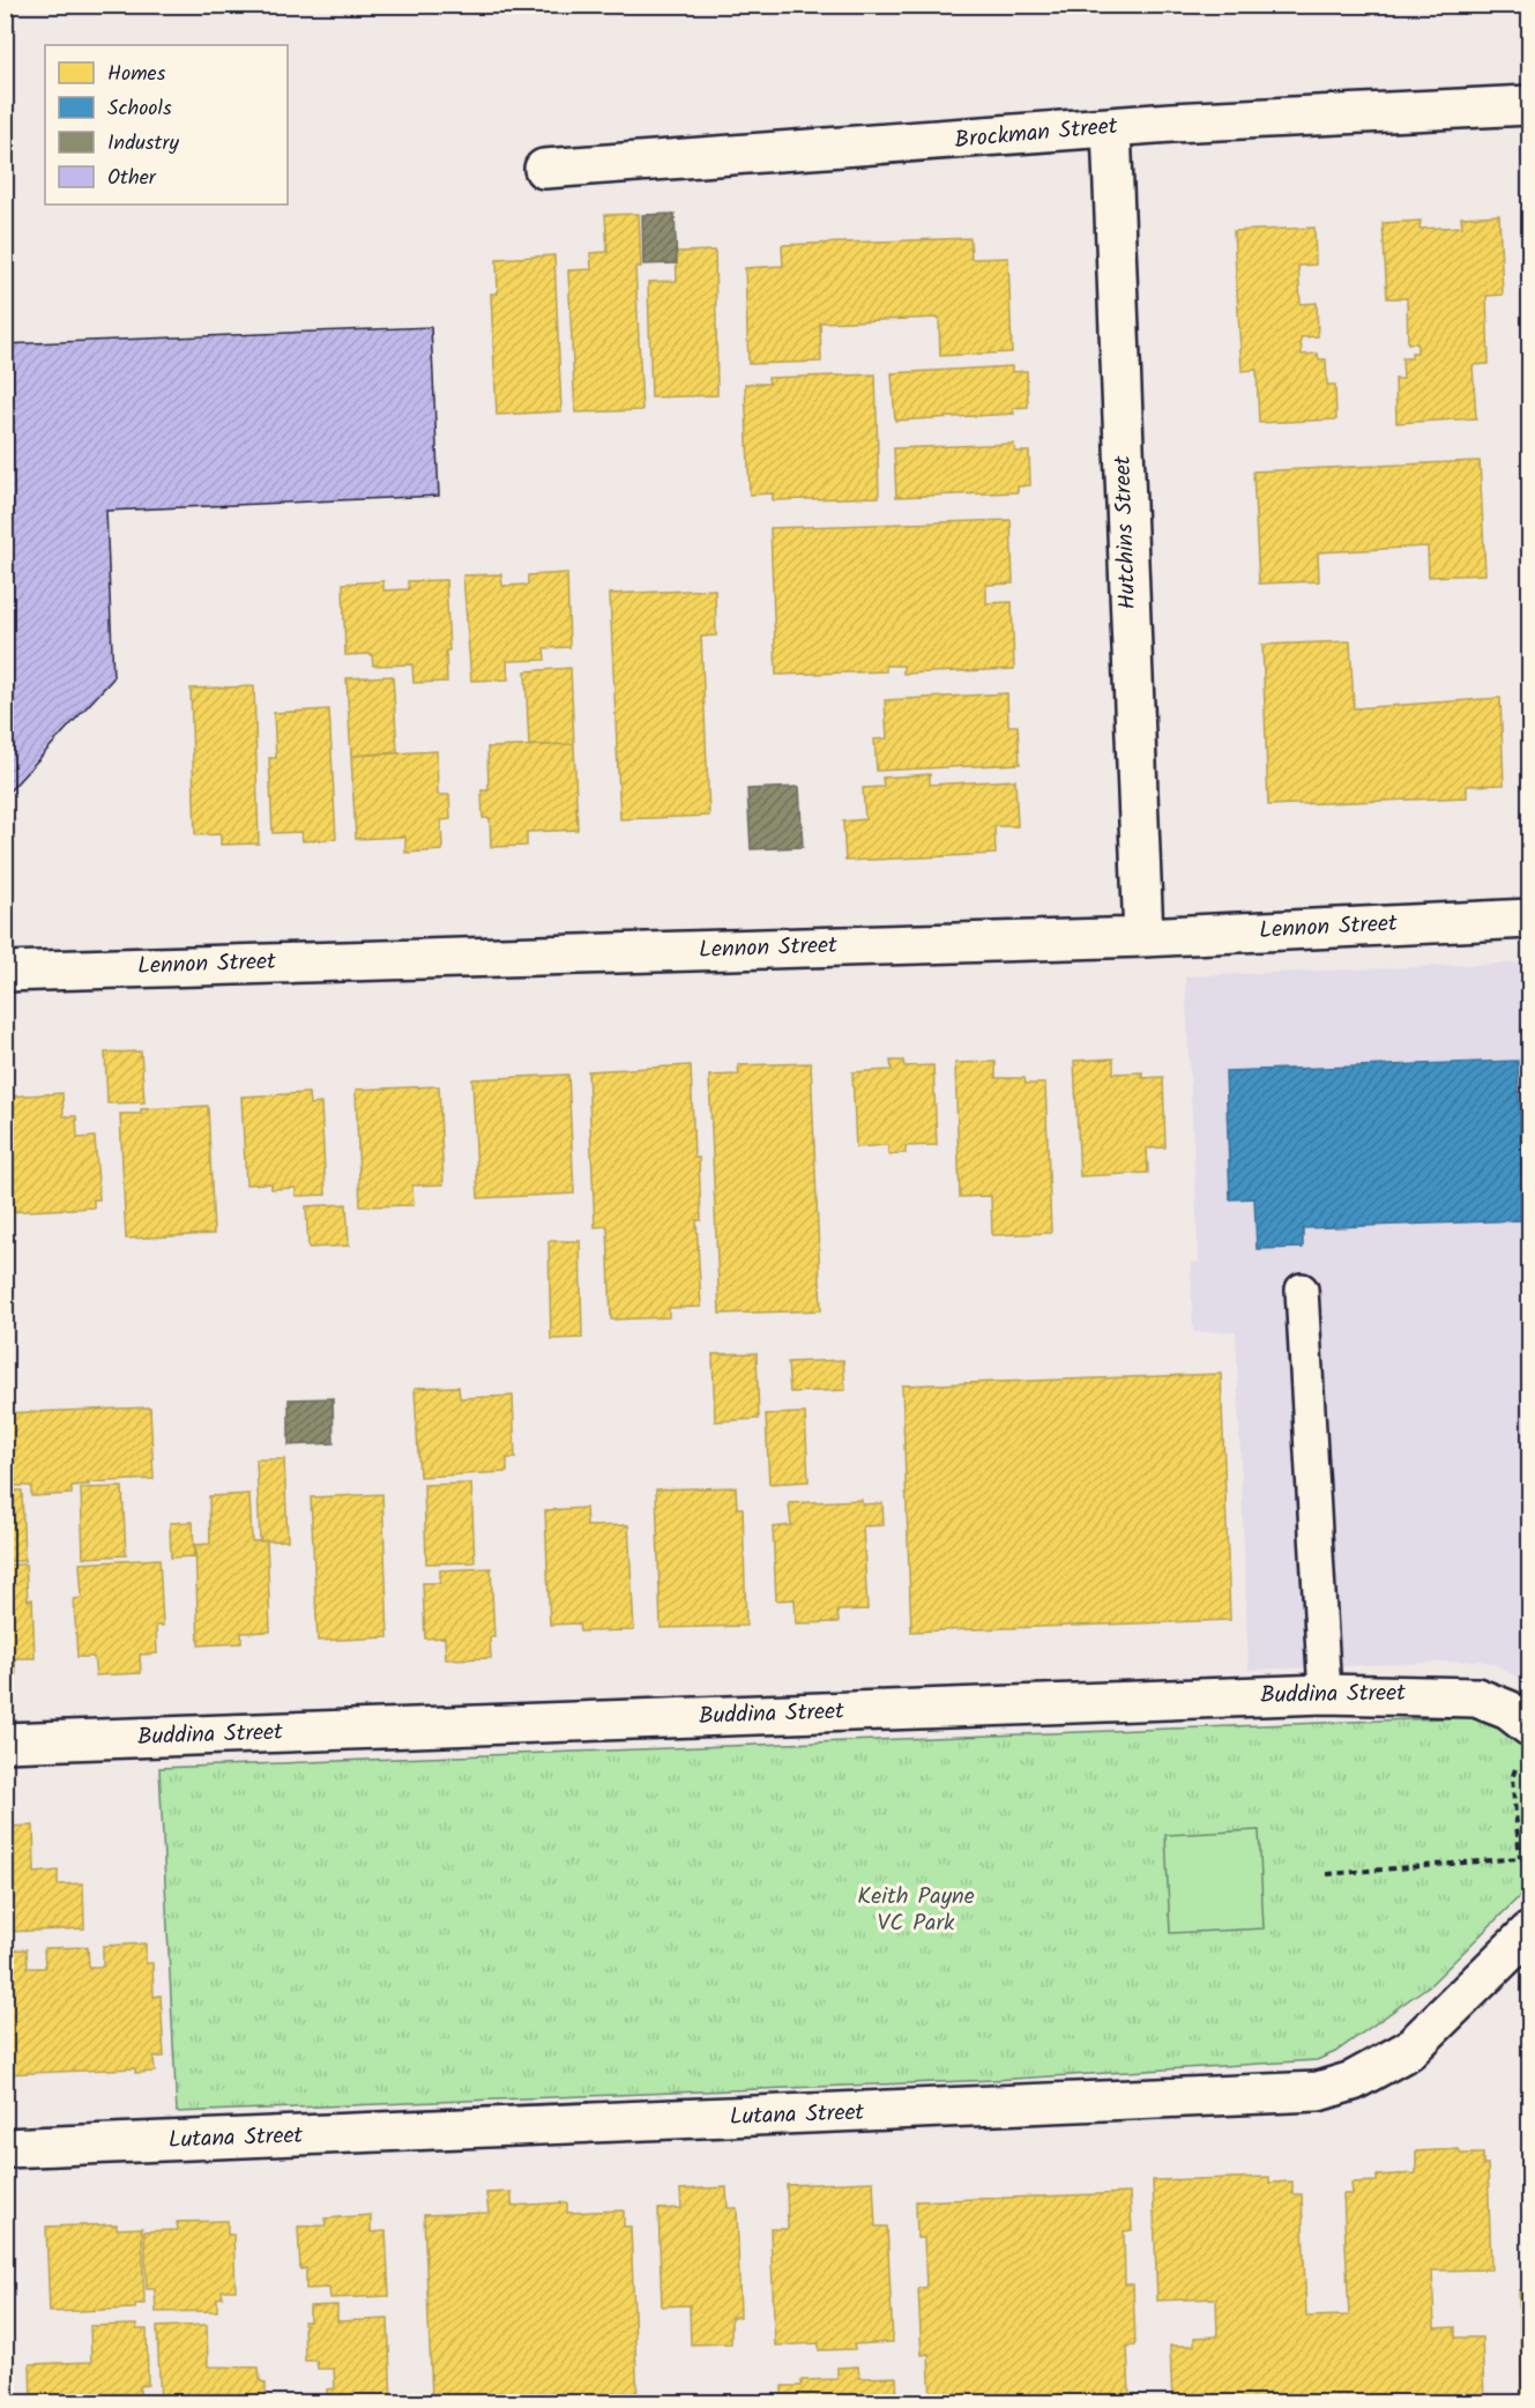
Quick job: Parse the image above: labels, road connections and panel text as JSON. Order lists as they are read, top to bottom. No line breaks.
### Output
{"streets":{"street":["Brockman Street","Hutchins Street","Lennon Street","Buddina Street","Lutana Street"]},"crossings":[["Brockman Street","Hutchins Street"],["Hutchins Street","Lennon Street"]],"parks":["Keith Payne VC Park"],"legend":["Homes","Schools","Industry","Other"]}
